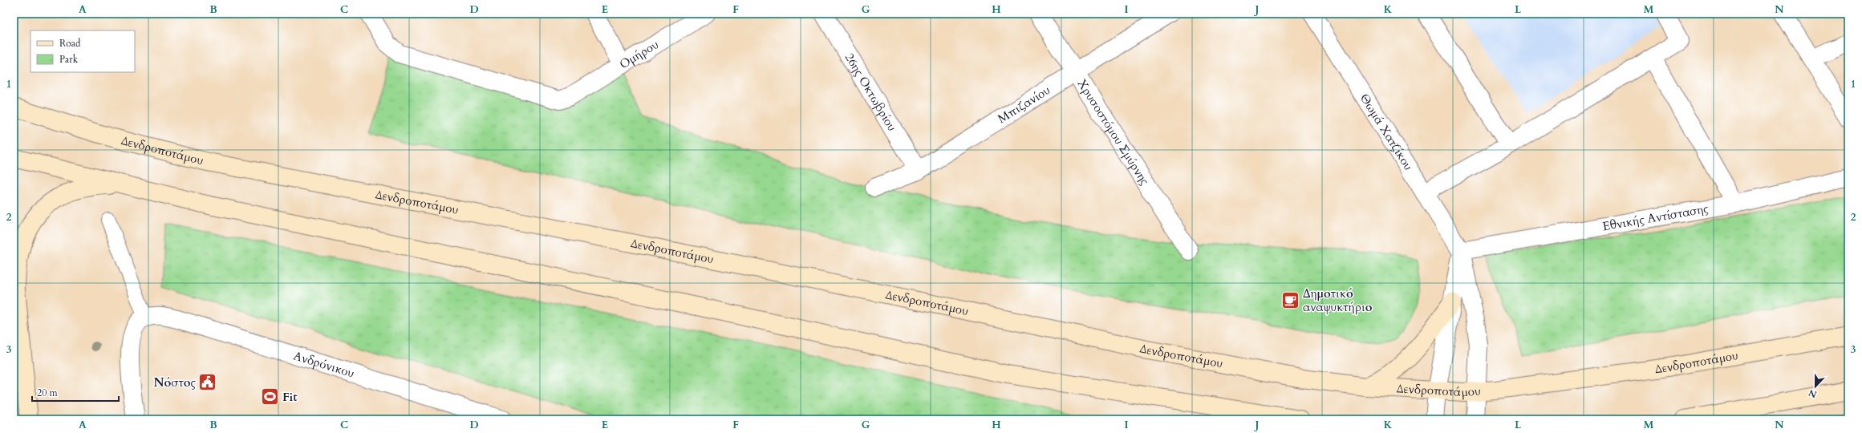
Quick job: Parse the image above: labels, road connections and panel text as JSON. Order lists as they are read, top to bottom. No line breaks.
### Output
{"streets":{"main road":["Δενδροποτάμου"],"street":["Ομήρου","26ης Οκτωβρίου","Μπιζανίου","Χρυσοστόμου Σμύρνης","Θωμά Χατζίκου","Εθνικής Αντίστασης","Ανδρόνικου"]},"crossings":[["26ης Οκτωβρίου","Μπιζανίου"],["Μπιζανίου","Χρυσοστόμου Σμύρνης"],["Θωμά Χατζίκου","Δενδροποτάμου"],["Θωμά Χατζίκου","Εθνικής Αντίστασης"]],"places":{"cafe":["Δημοτικό αναψυκτήριο"],"public building":["Νόστος"],"sports":["Fit"]},"legend":["Road","Park"],"scale_bar":"20 m","north":"bottom","grid":{"columns":["A","B","C","D","E","F","G","H","I","J","K","L","M","N"],"rows":["1","2","3"]}}
